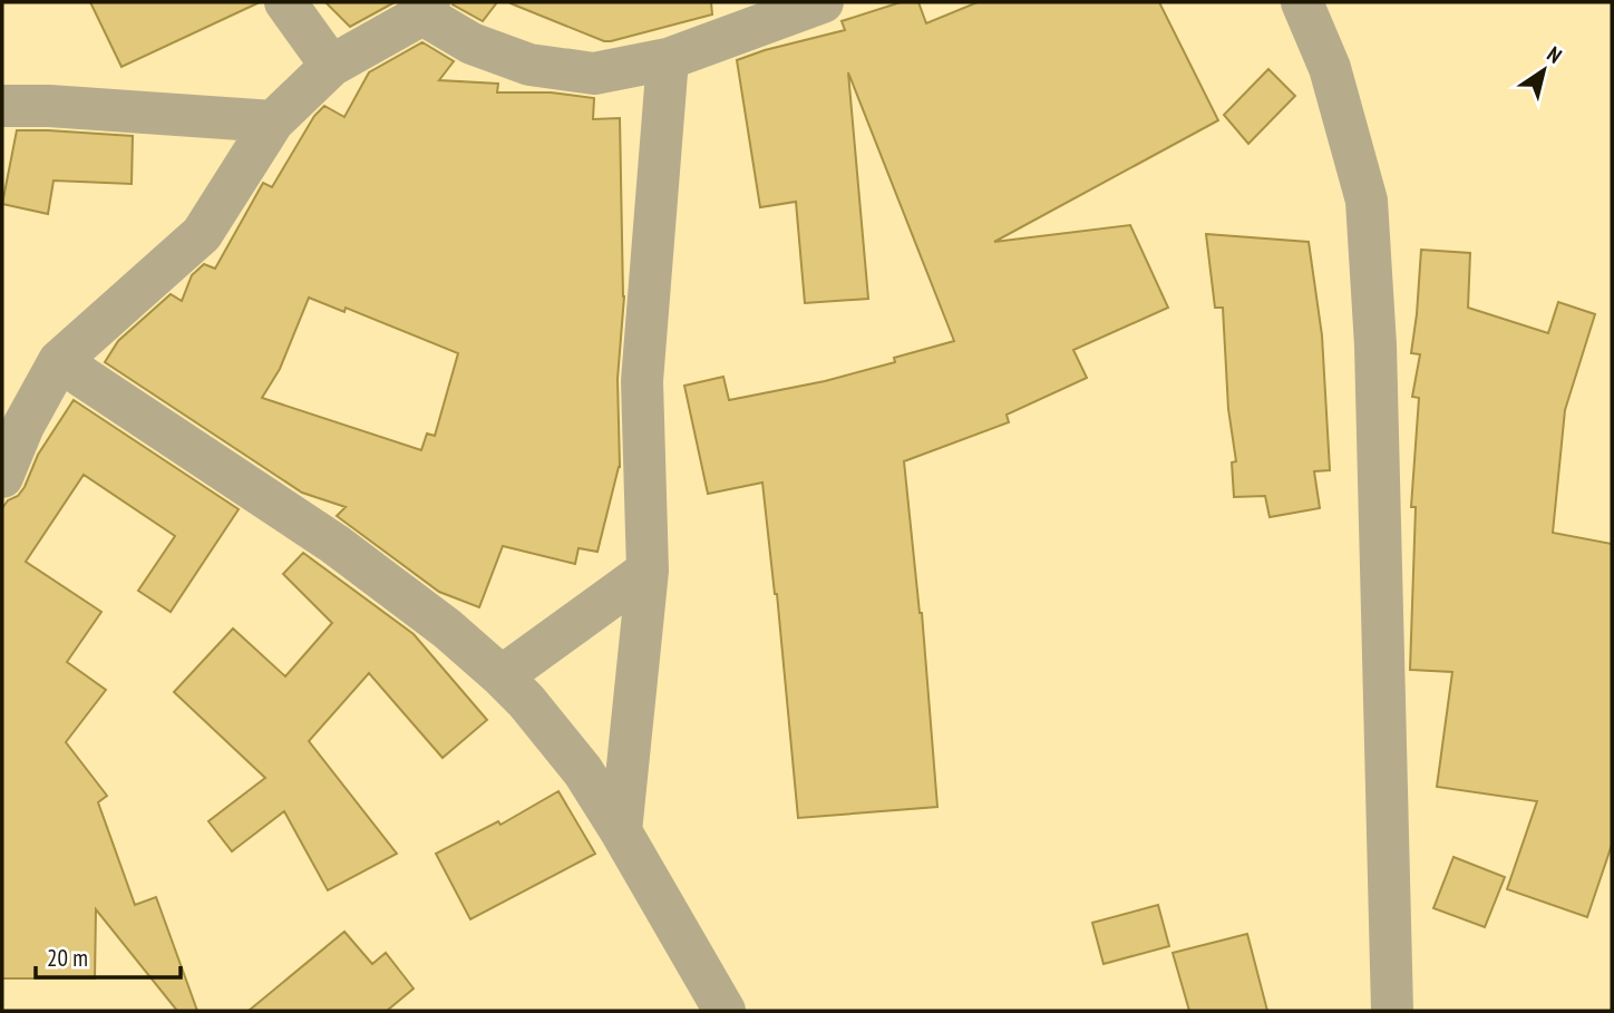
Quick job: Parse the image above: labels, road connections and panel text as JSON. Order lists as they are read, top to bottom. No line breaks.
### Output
{"scale_bar":"20 m","north":"top right"}
